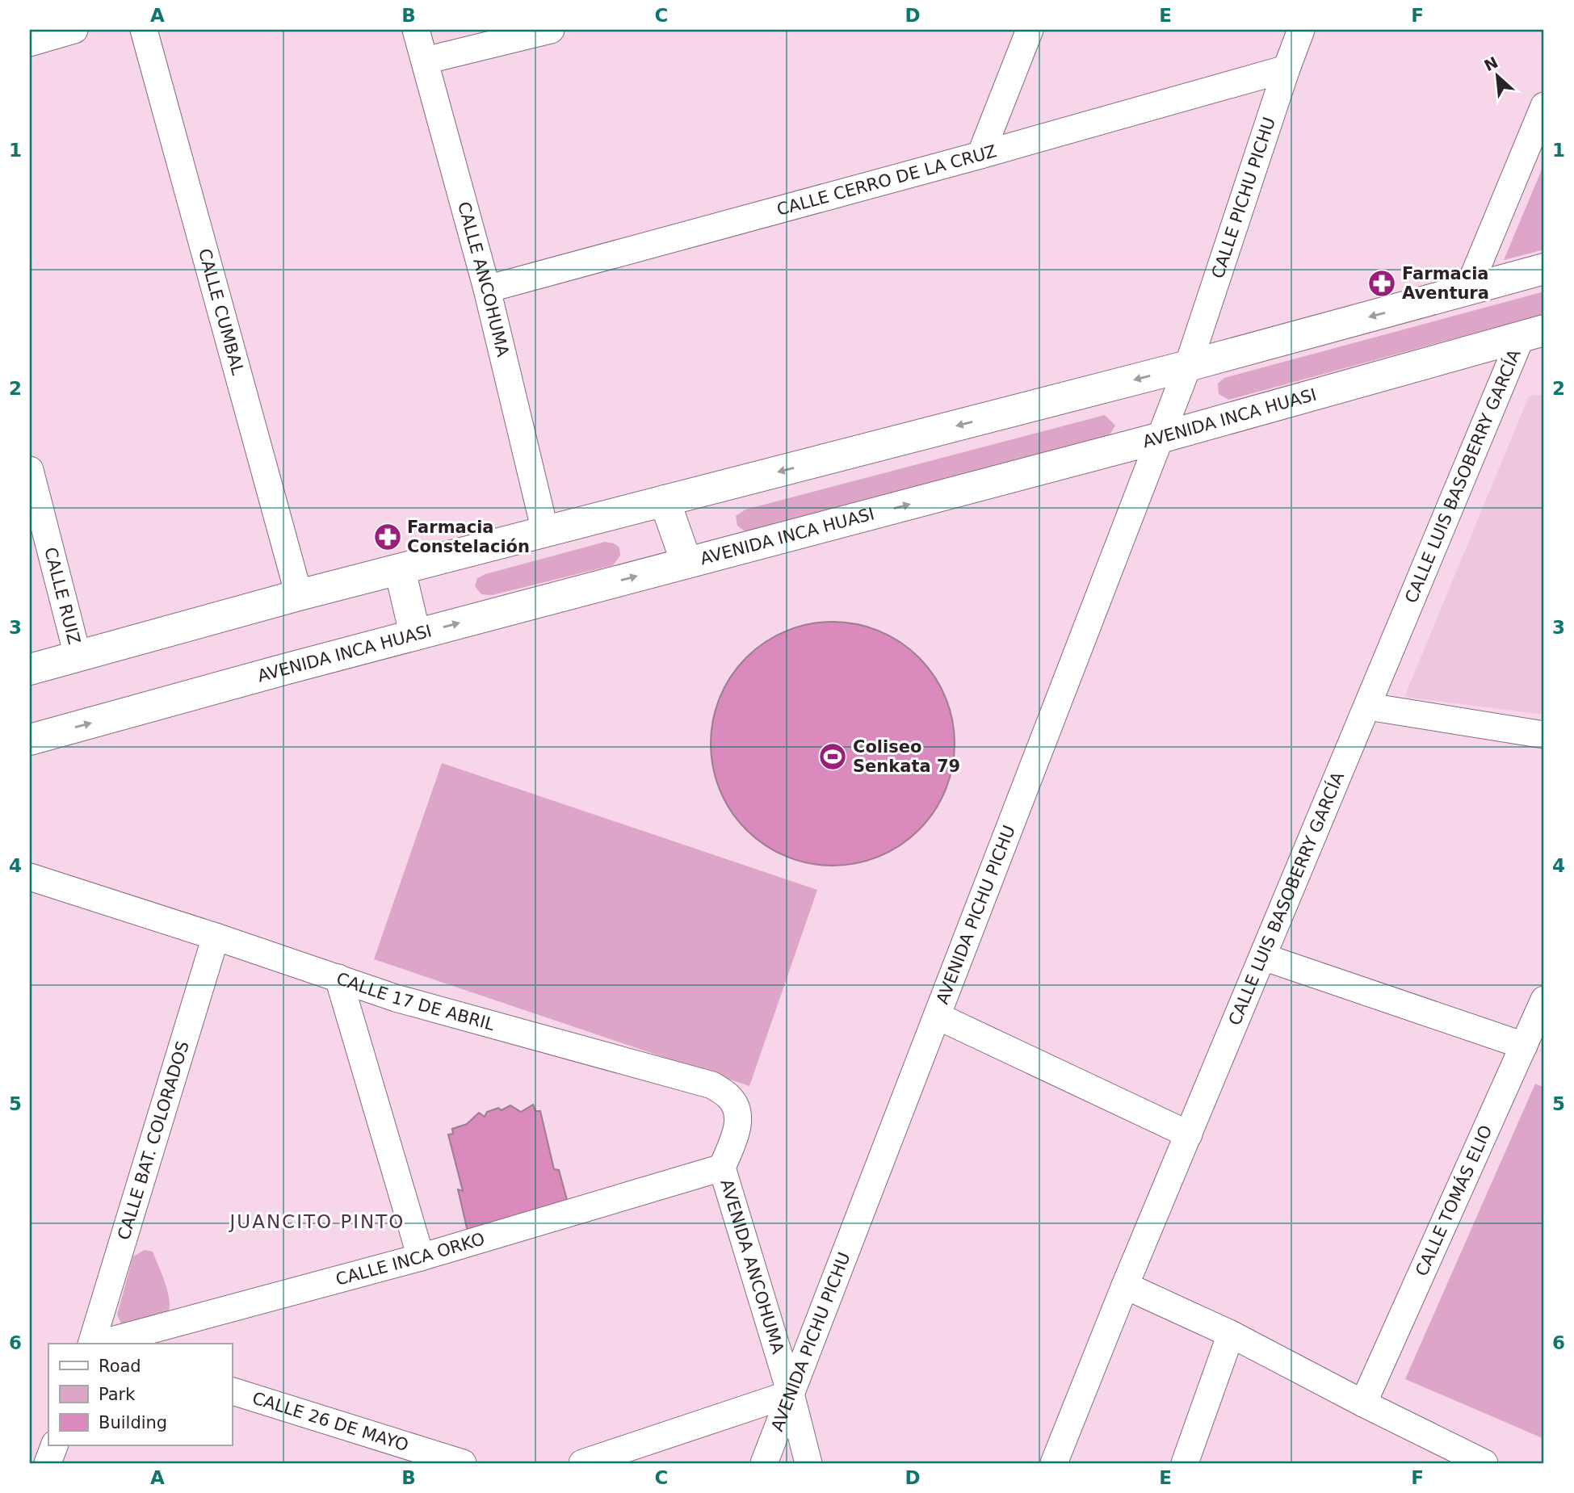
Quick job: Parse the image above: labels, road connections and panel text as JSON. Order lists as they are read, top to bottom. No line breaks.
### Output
{"streets":{"street":["CALLE CERRO DE LA CRUZ","CALLE PICHU PICHU","CALLE ANCOHUMA","CALLE CUMBAL","AVENIDA INCA HUASI","CALLE LUIS BASOBERRY GARCÍA","CALLE RUIZ","AVENIDA PICHU PICHU","CALLE 17 DE ABRIL","CALLE BAT. COLORADOS","CALLE TOMÁS ELIO","CALLE INCA ORKO","AVENIDA ANCOHUMA","CALLE 26 DE MAYO"]},"crossings":[["CALLE CERRO DE LA CRUZ","CALLE PICHU PICHU"],["CALLE CERRO DE LA CRUZ","CALLE ANCOHUMA"],["CALLE PICHU PICHU","AVENIDA PICHU PICHU"],["AVENIDA INCA HUASI","CALLE LUIS BASOBERRY GARCÍA"],["AVENIDA INCA HUASI","AVENIDA PICHU PICHU"],["AVENIDA PICHU PICHU","AVENIDA ANCOHUMA"],["CALLE 17 DE ABRIL","CALLE BAT. COLORADOS"],["CALLE 17 DE ABRIL","CALLE INCA ORKO"],["CALLE 17 DE ABRIL","AVENIDA ANCOHUMA"],["CALLE INCA ORKO","AVENIDA ANCOHUMA"]],"districts":["JUANCITO PINTO"],"places":{"pharmacy":["Farmacia Aventura","Farmacia Constelación"],"sports":["Coliseo Senkata 79"]},"legend":["Road","Park","Building"],"north":"top left","grid":{"columns":["A","B","C","D","E","F"],"rows":["1","2","3","4","5","6"]}}
